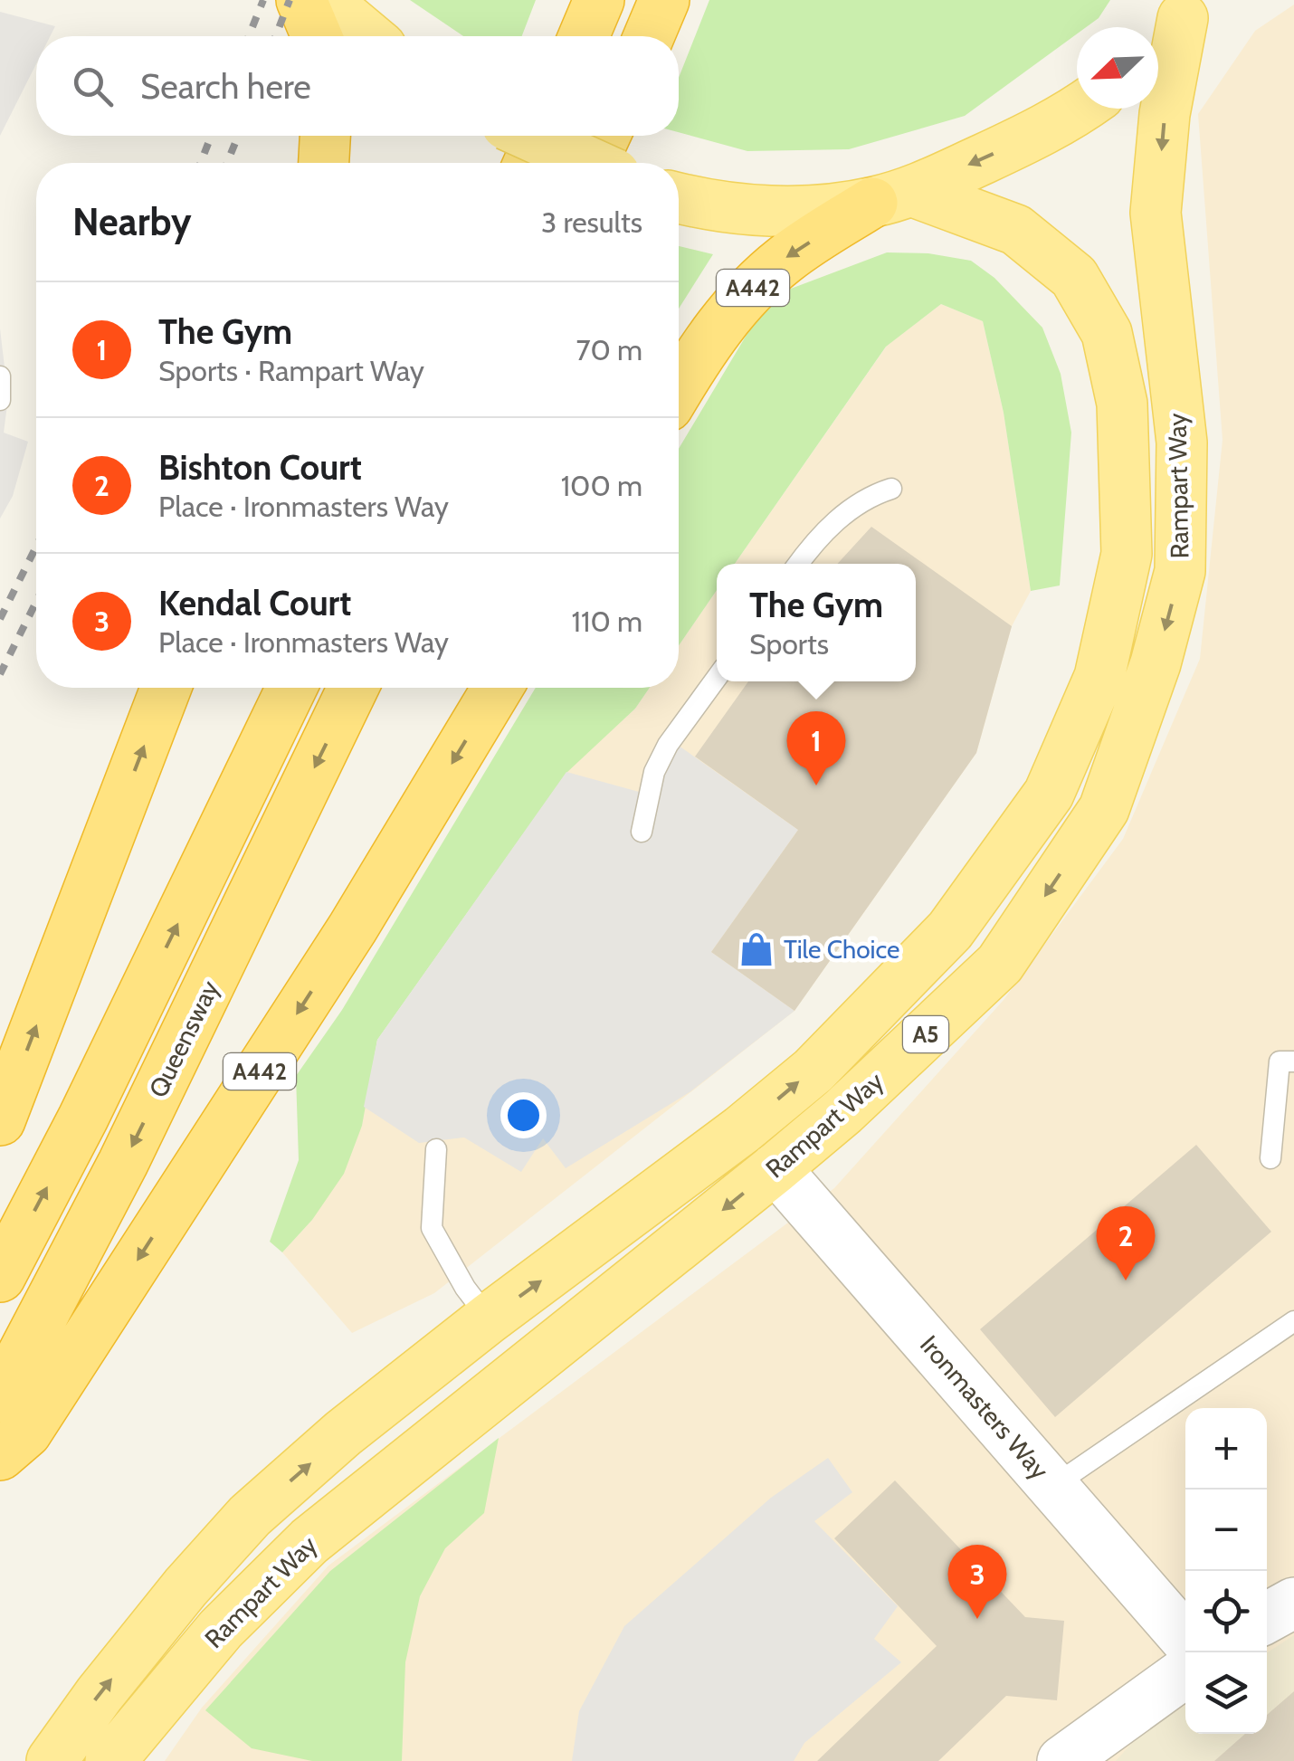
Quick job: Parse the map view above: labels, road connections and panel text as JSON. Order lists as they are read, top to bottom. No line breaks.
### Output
{"streets":{"highway":["A442","Queensway"],"main road":["Rampart Way","A5"],"street":["Ironmasters Way"]},"crossings":[["A442","Rampart Way"],["Rampart Way","Ironmasters Way"]],"places":{"shop":["Tile Choice"]},"north":"bottom left","page":{"search":"Search here","heading":["Nearby","3 results"],"list":[{"mark":"1","name":"The Gym","note":"Sports · Rampart Way","value":"70 m"},{"mark":"2","name":"Bishton Court","note":"Place · Ironmasters Way","value":"100 m"},{"mark":"3","name":"Kendal Court","note":"Place · Ironmasters Way","value":"110 m"}],"popup":["The Gym","Sports"],"pins":["1","2","3"],"map_buttons":["+","−"]}}
